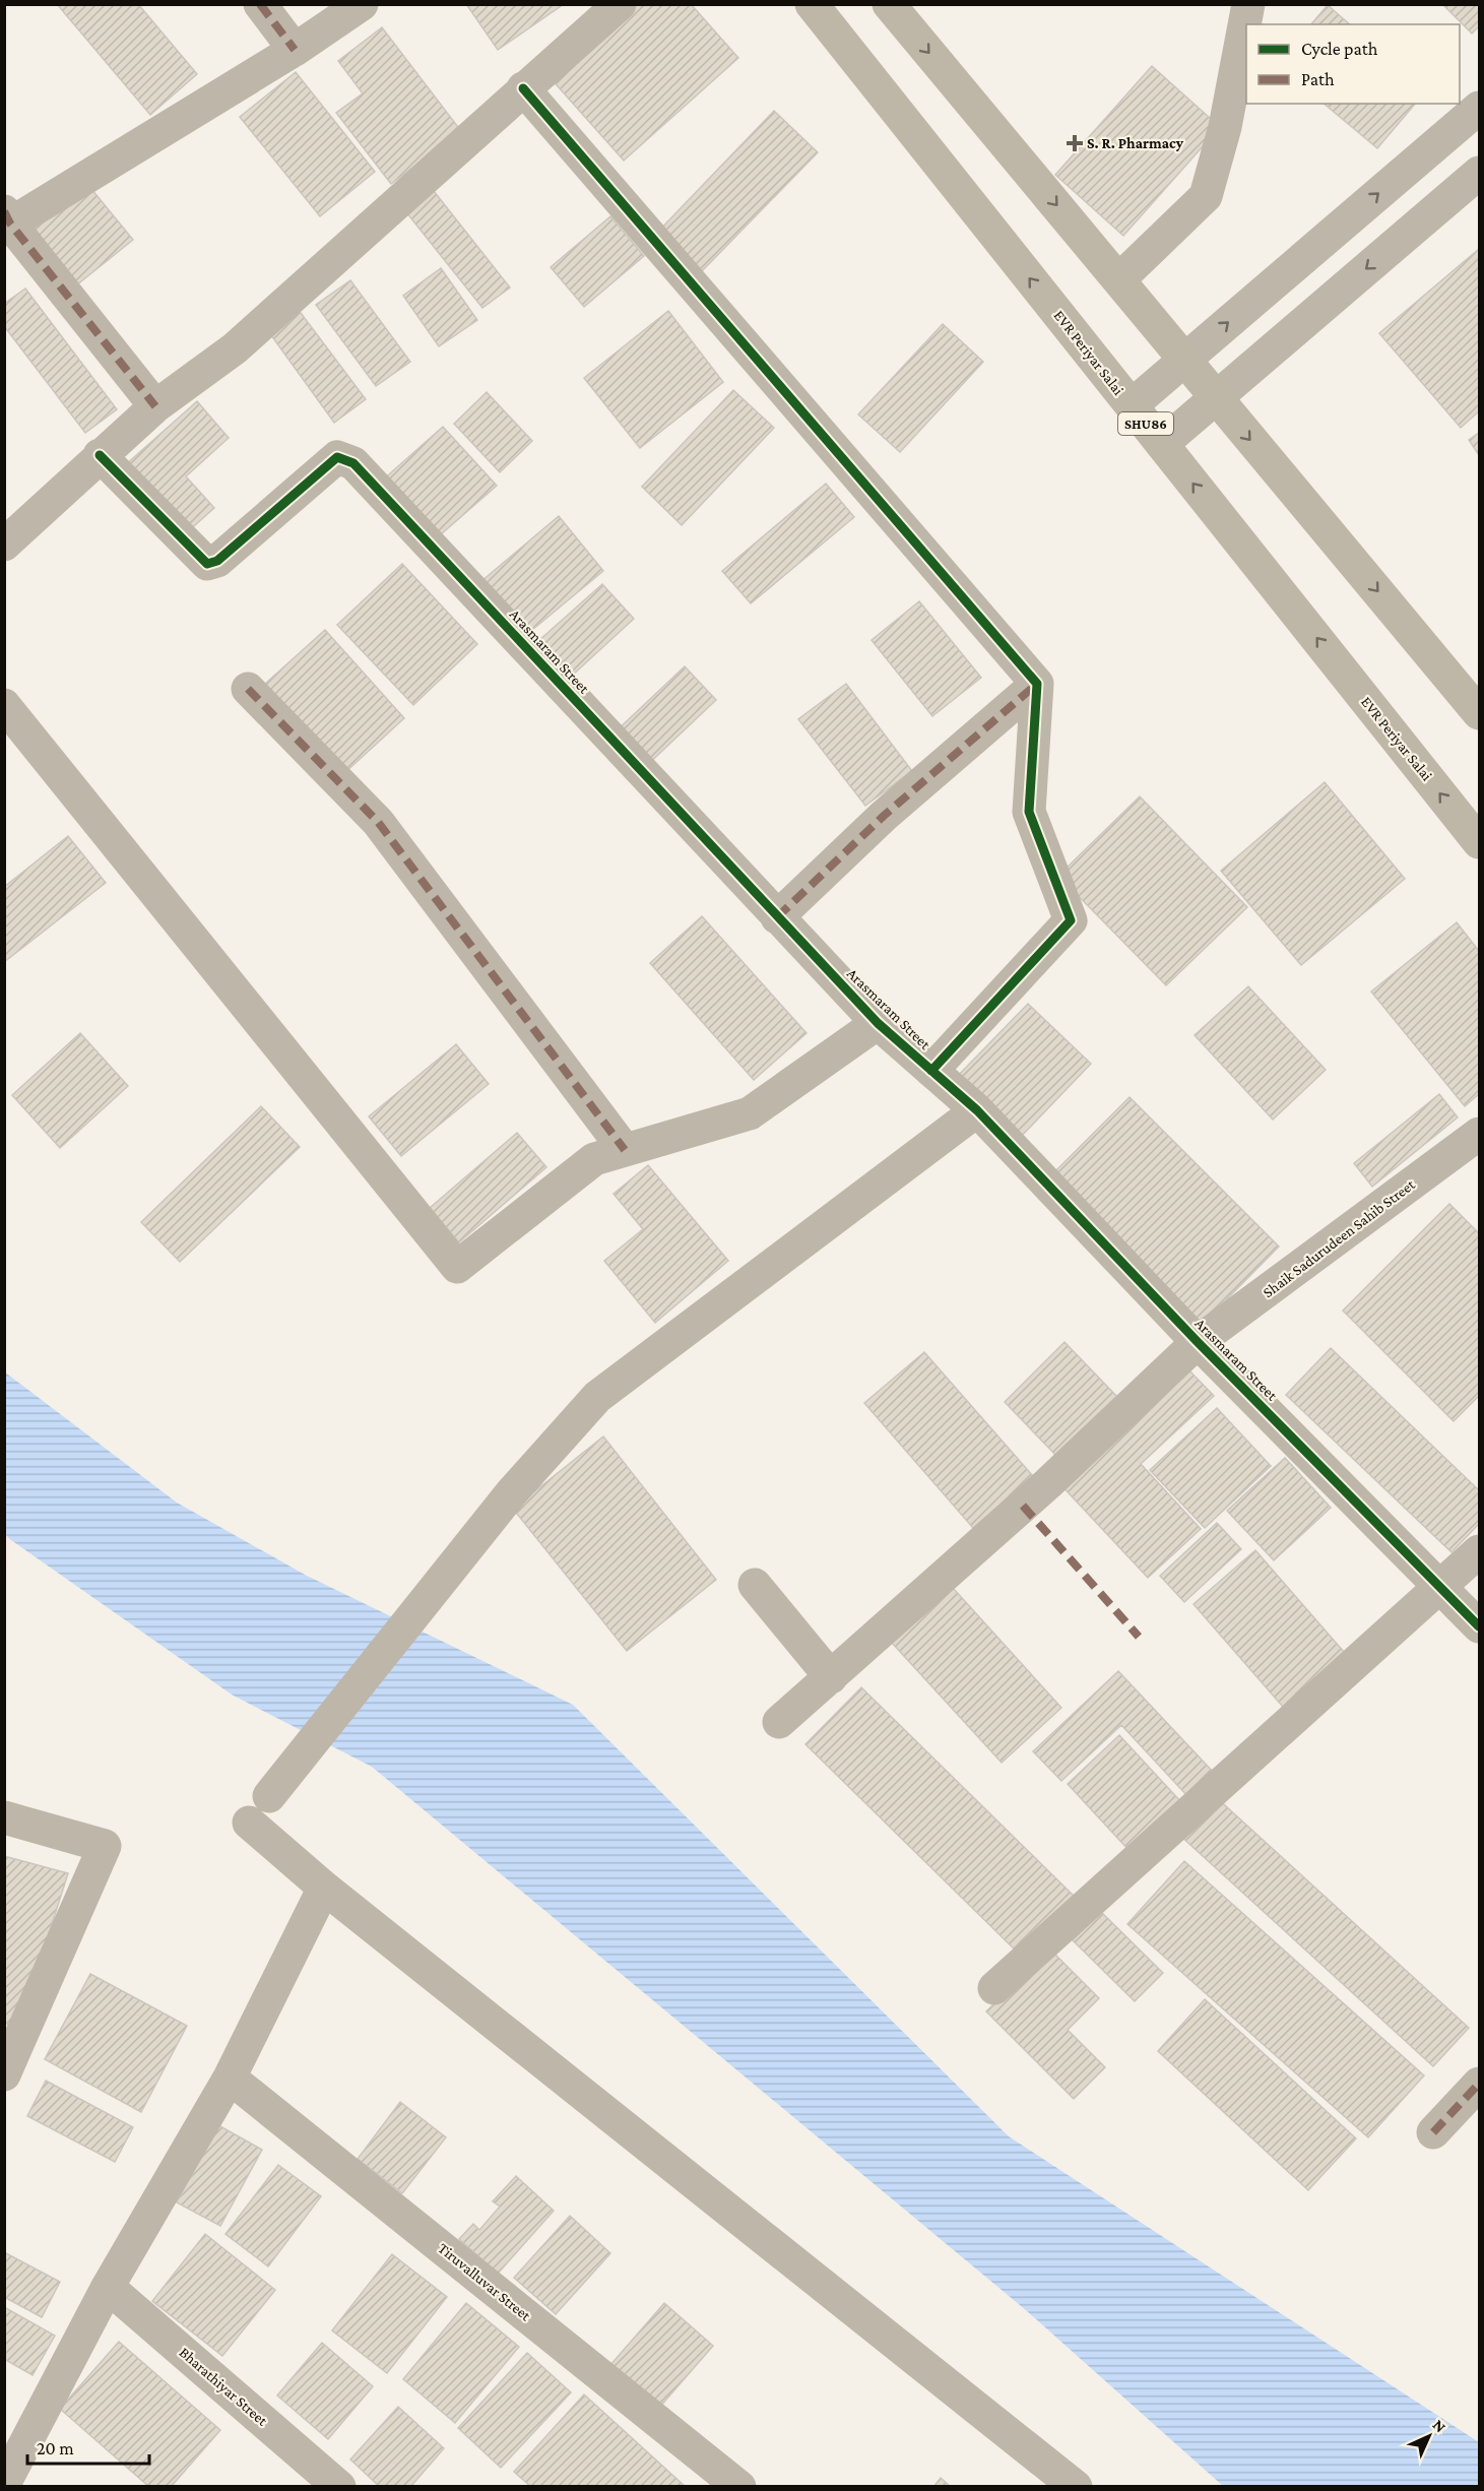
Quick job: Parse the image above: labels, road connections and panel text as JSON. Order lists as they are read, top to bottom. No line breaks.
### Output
{"streets":{"main road":["EVR Periyar Salai","SHU86"],"street":["Arasmaram Street","Shaik Sadurudeen Sahib Street","Tiruvalluvar Street","Bharathiyar Street"]},"crossings":[["Arasmaram Street","Shaik Sadurudeen Sahib Street"]],"places":{"health":["S. R. Pharmacy"]},"legend":["Cycle path","Path"],"scale_bar":"20 m","north":"top right"}
